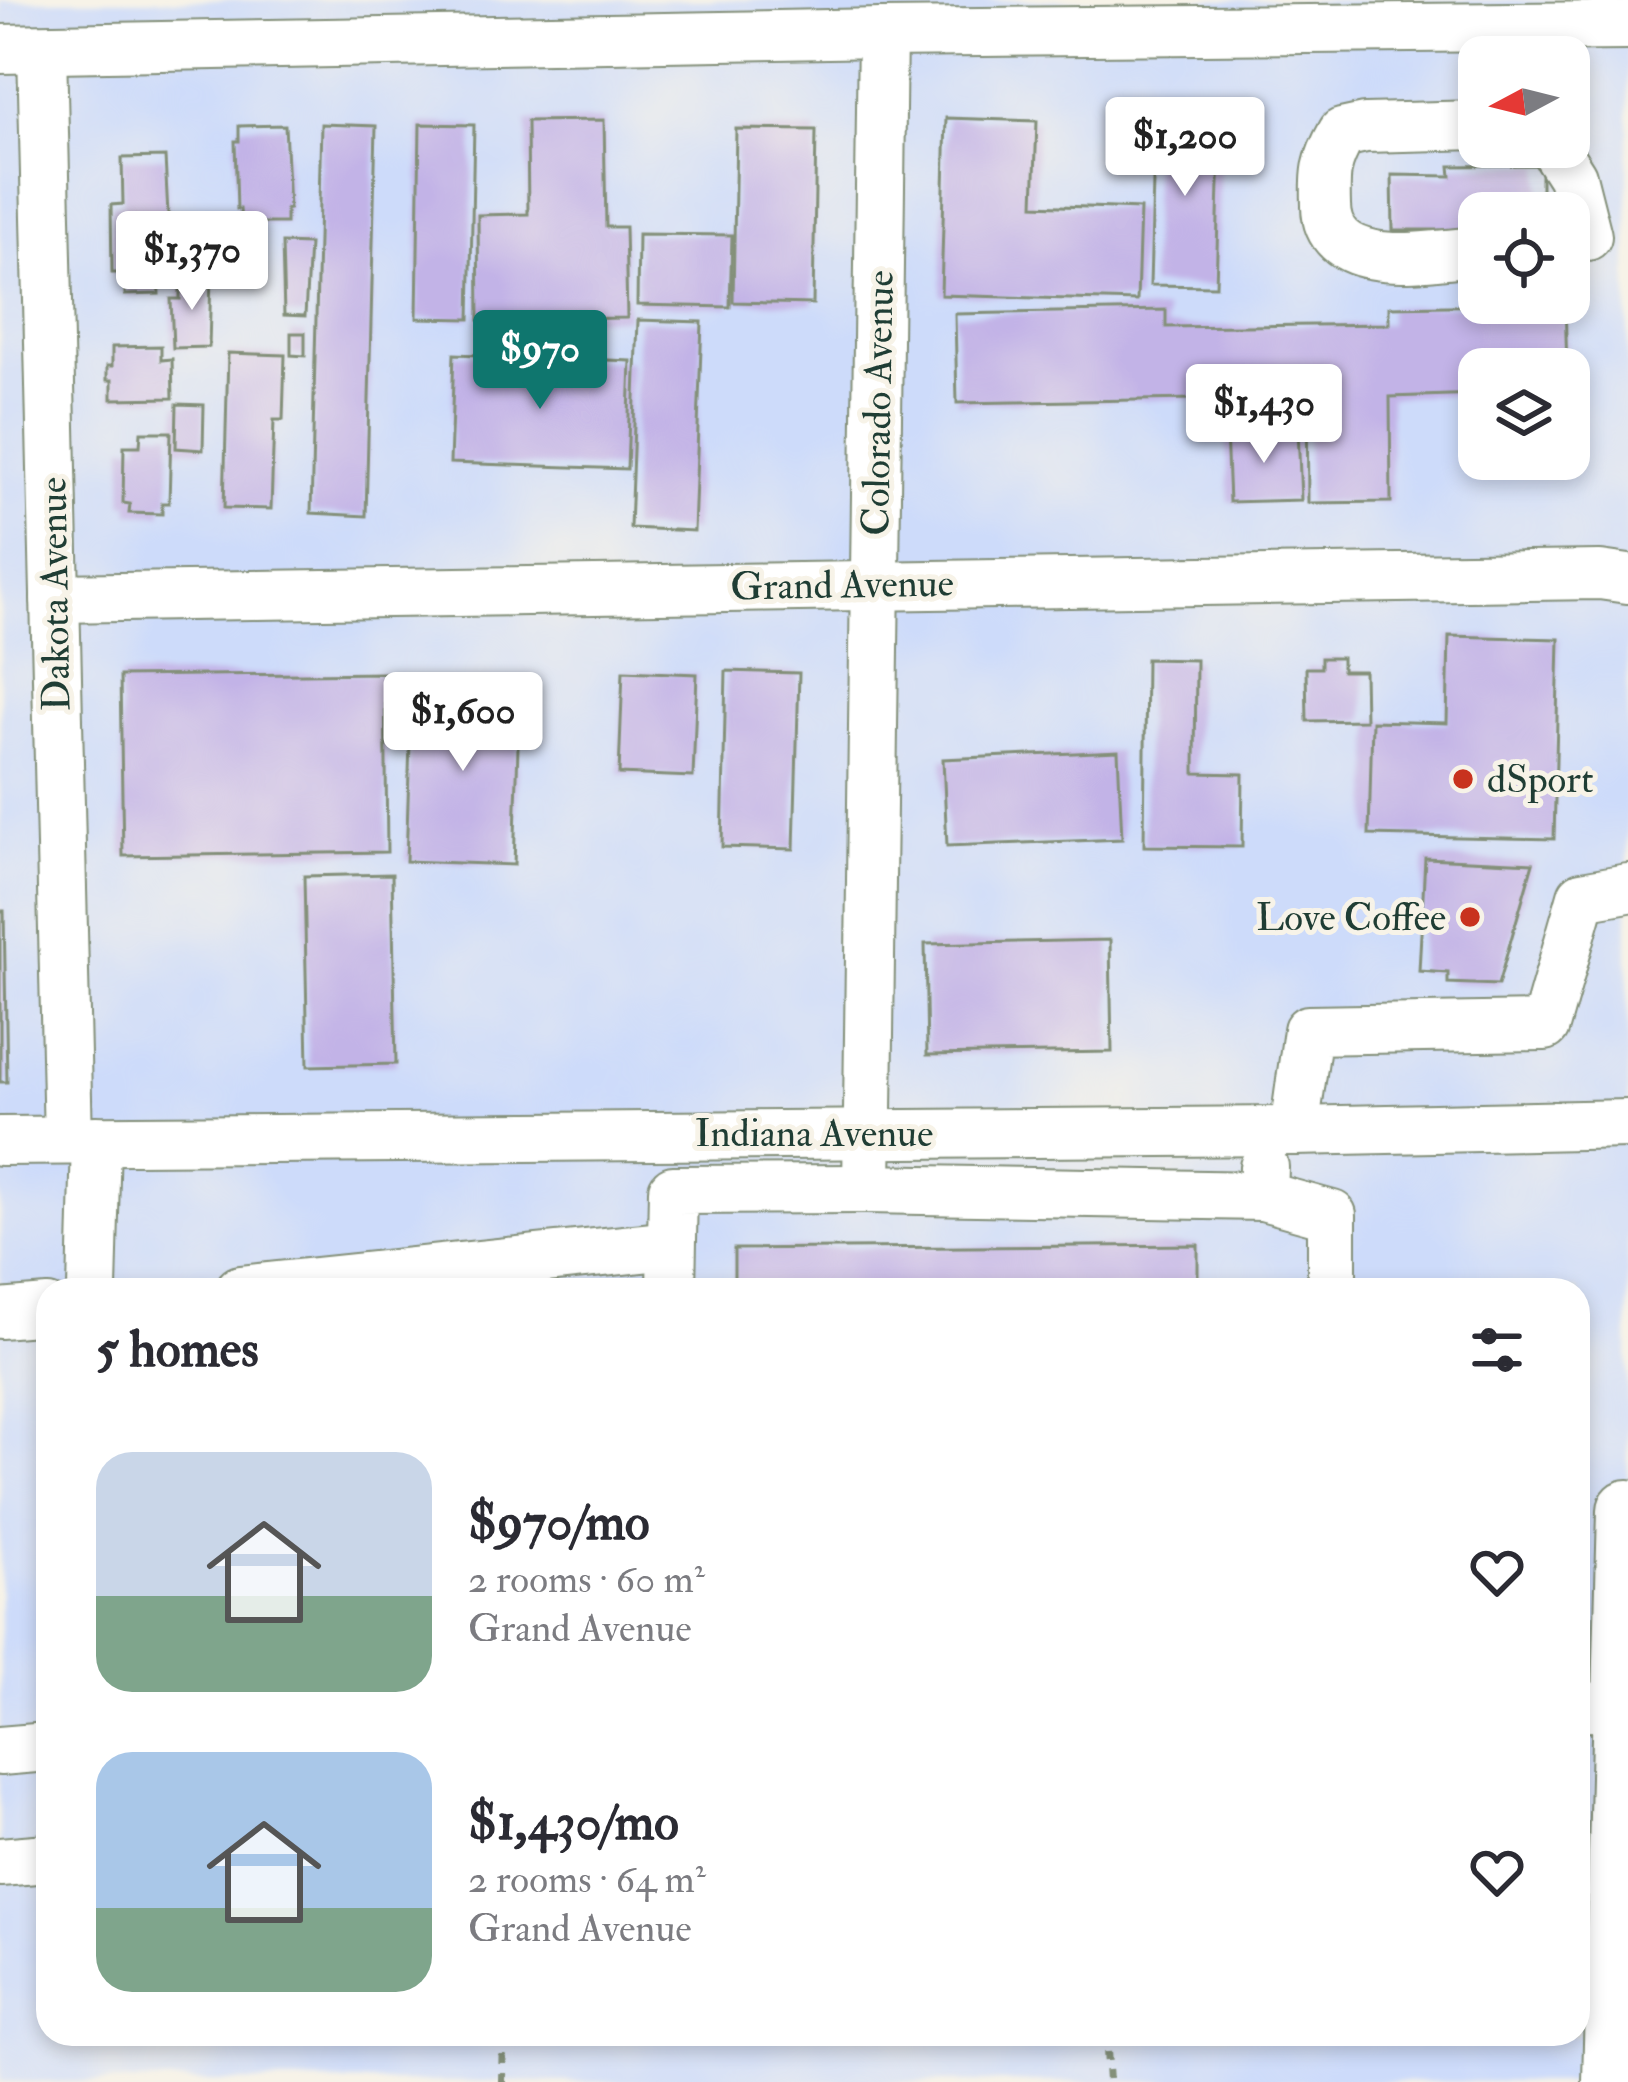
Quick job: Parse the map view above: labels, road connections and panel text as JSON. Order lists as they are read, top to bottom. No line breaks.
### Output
{"streets":{"street":["Colorado Avenue","Grand Avenue","Dakota Avenue","Indiana Avenue"]},"crossings":[["Colorado Avenue","Grand Avenue"],["Colorado Avenue","Indiana Avenue"],["Grand Avenue","Dakota Avenue"],["Dakota Avenue","Indiana Avenue"]],"places":["dSport","Love Coffee"],"north":"left","page":{"price":["$1,200","$1,370","$970","$1,430","$1,600"],"heading":"5 homes","list":[{"name":"$970/mo","note":"2 rooms · 60 m² · Grand Avenue"},{"name":"$1,430/mo","note":"2 rooms · 64 m² · Grand Avenue"}]}}
